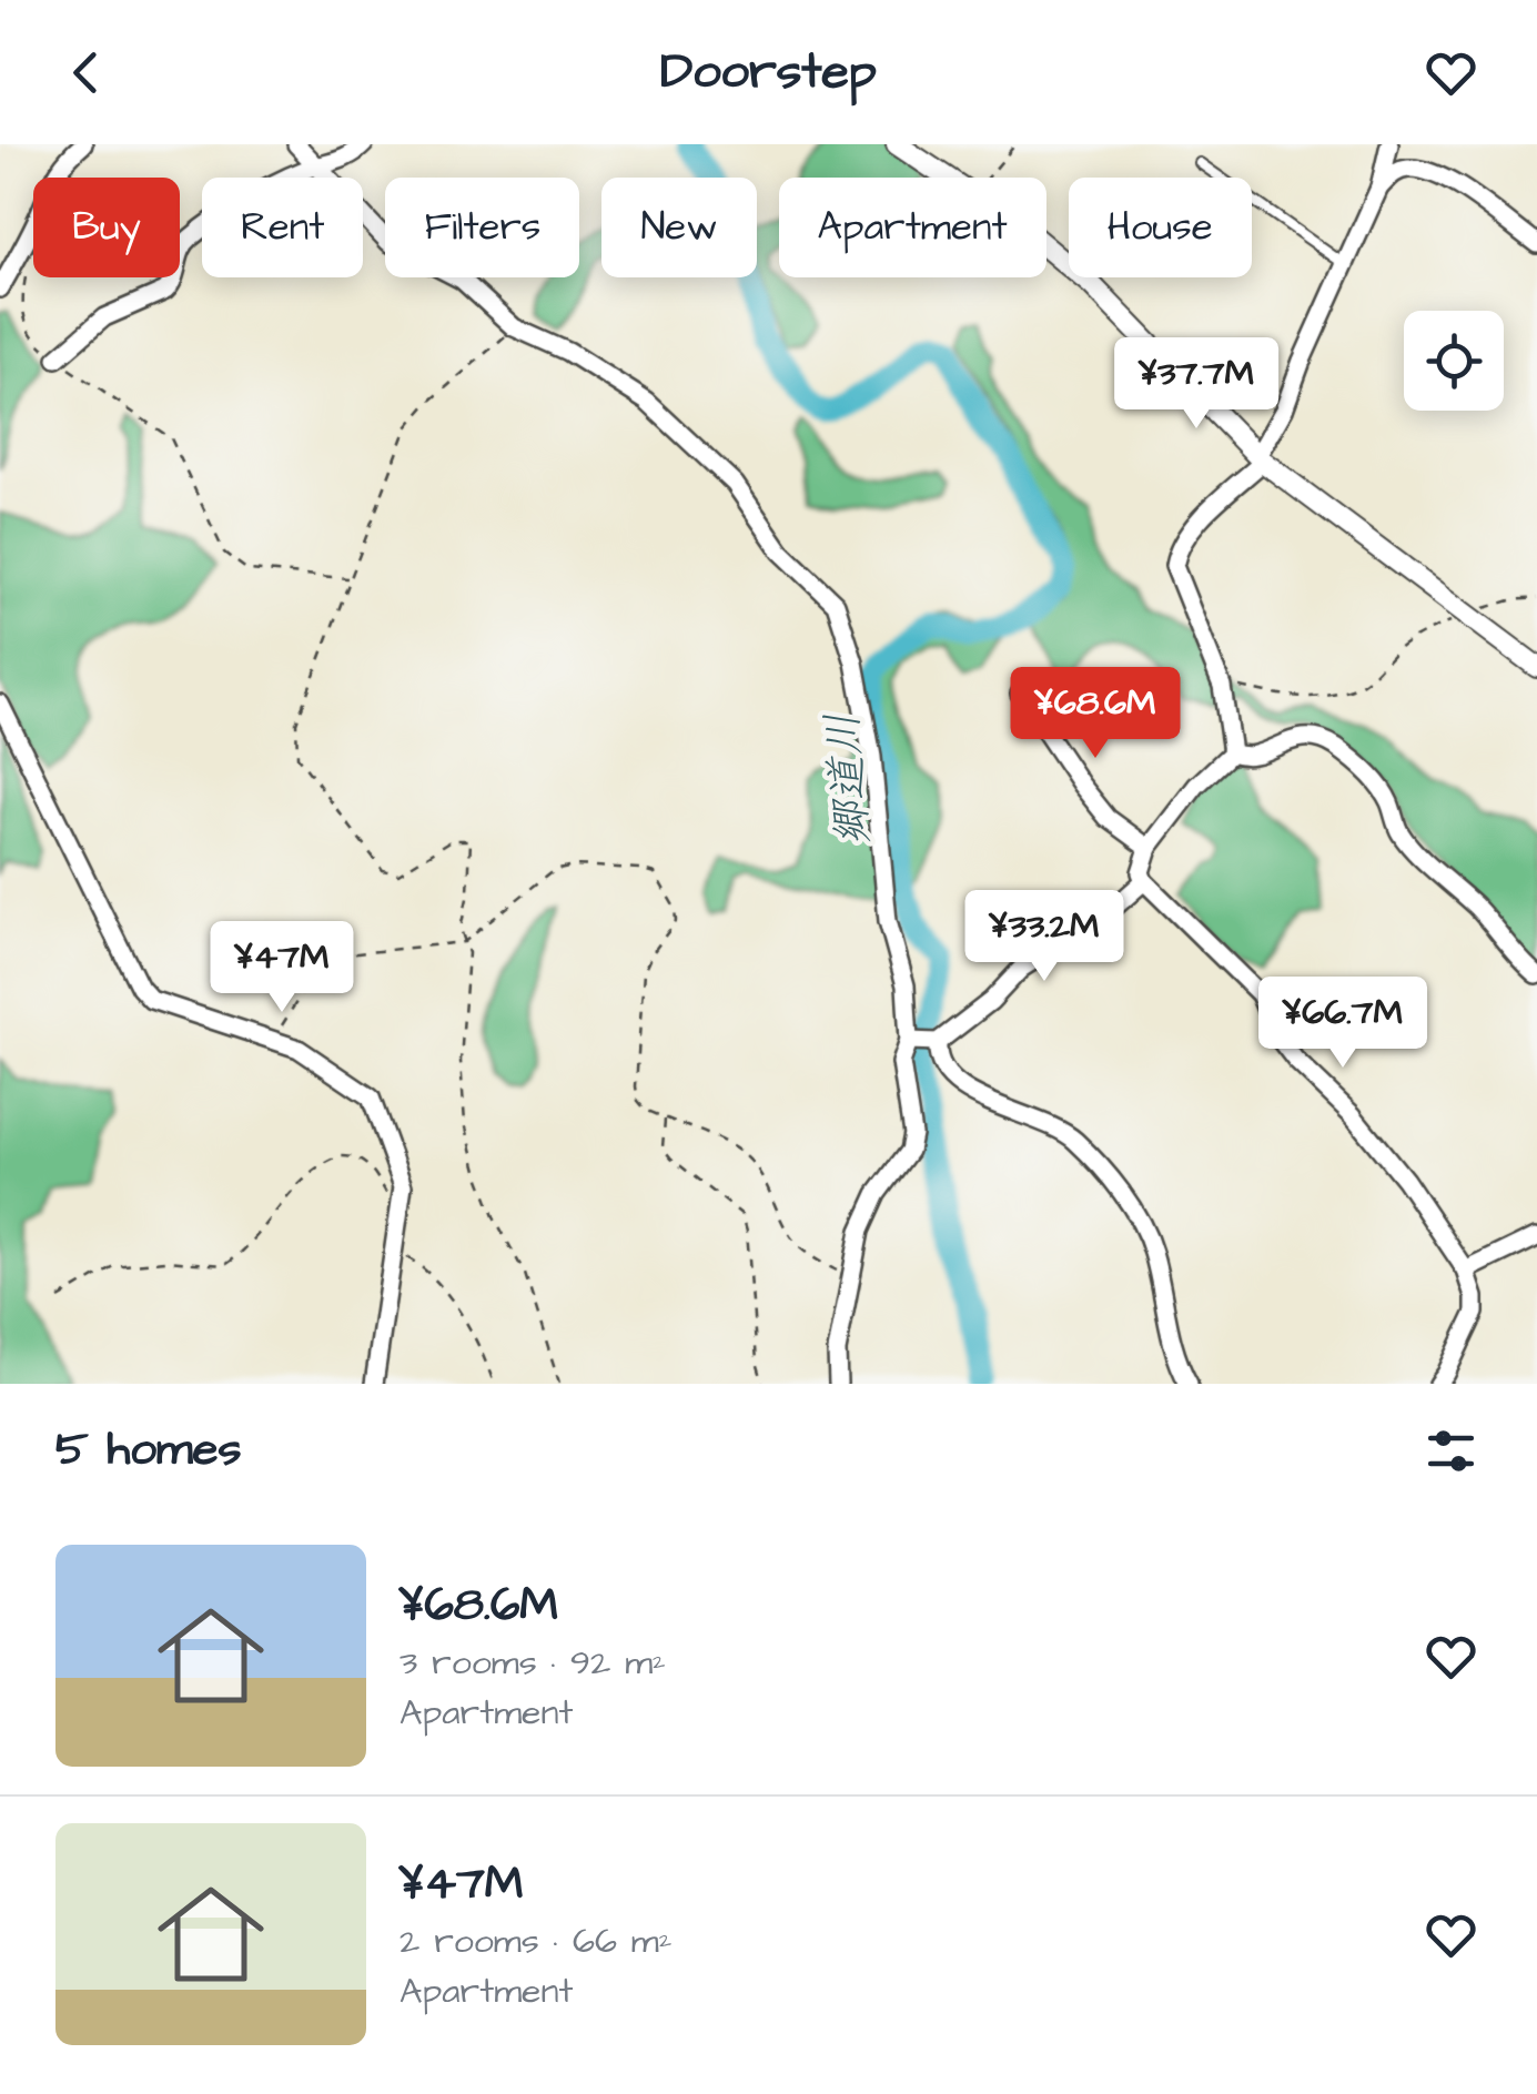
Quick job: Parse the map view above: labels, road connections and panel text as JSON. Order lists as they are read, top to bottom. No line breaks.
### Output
{"water":["郷道川"],"page":{"header":"Doorstep","chip":["Buy","Rent","Filters","New","Apartment","House"],"price":["¥37.7M","¥68.6M","¥33.2M","¥47M","¥66.7M"],"heading":"5 homes","list":[{"name":"¥68.6M","note":"3 rooms · 92 m² · Apartment"},{"name":"¥47M","note":"2 rooms · 66 m² · Apartment"}]}}
